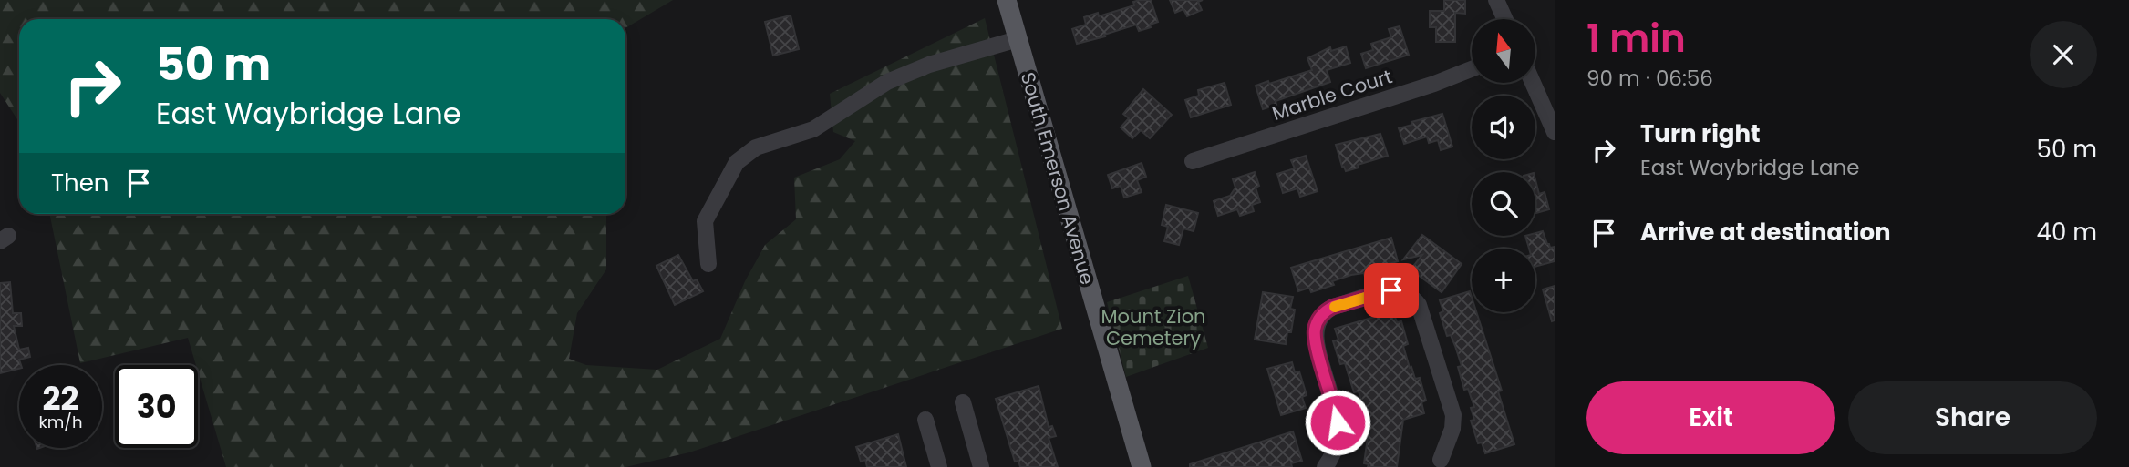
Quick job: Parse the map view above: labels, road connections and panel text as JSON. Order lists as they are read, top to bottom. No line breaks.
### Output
{"streets":{"main road":["South Emerson Avenue"],"street":["Marble Court"]},"parks":["Mount Zion Cemetery"],"north":"top","page":{"heading":["1 min","90 m · 06:56"],"map_buttons":"+","turn":["50 m","East Waybridge Lane"],"list":[{"name":"Turn right","note":"East Waybridge Lane","value":"50 m"},{"name":"Arrive at destination","value":"40 m"}],"then":"Then","speed":"22 km/h","limit":"30","buttons":["Exit","Share"]}}
